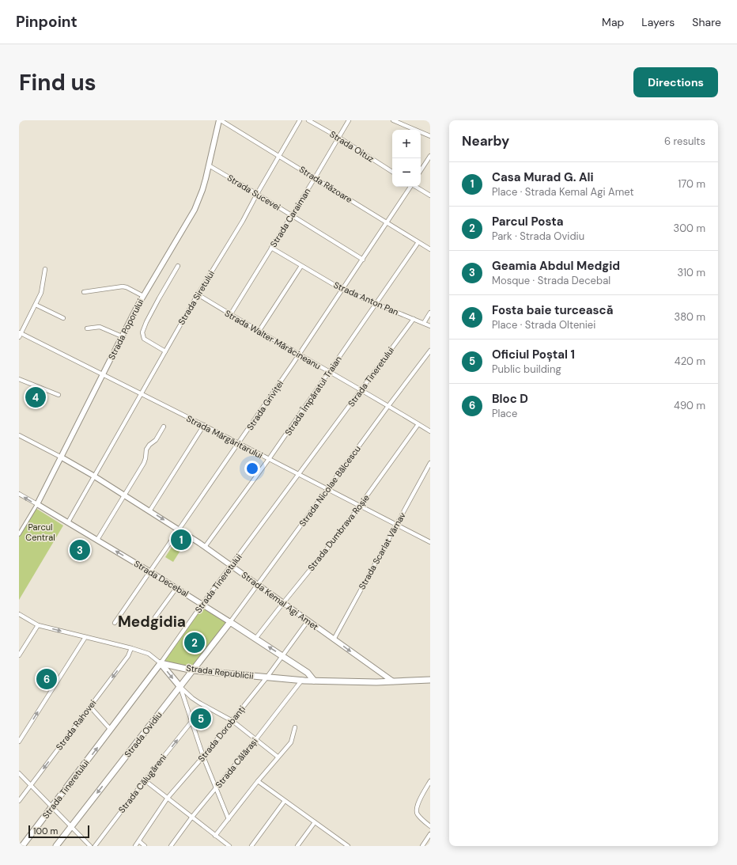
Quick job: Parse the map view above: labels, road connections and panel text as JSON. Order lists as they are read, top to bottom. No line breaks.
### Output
{"streets":{"main road":["Strada Tineretului","Strada Decebal","Strada Republicii","Strada Ovidiu"],"street":["Strada Oituz","Strada Răzoare","Strada Sucevei","Strada Caraiman","Strada Siretului","Strada Anton Pan","Strada Poporului","Strada Walter Mărăcineanu","Strada Împăratul Traian","Strada Griviței","Strada Mărgăritarului","Strada Nicolae Bălcescu","Strada Dumbrava Roșie","Strada Scarlat Vârnav","Strada Kemal Agi Amet","Strada Rahovei","Strada Dorobanți","Strada Călărași","Strada Călugăreni"]},"crossings":[["Strada Oituz","Strada Caraiman"],["Strada Răzoare","Strada Caraiman"],["Strada Răzoare","Strada Siretului"],["Strada Răzoare","Strada Poporului"],["Strada Răzoare","Strada Împăratul Traian"],["Strada Răzoare","Strada Griviței"],["Strada Sucevei","Strada Caraiman"],["Strada Sucevei","Strada Siretului"],["Strada Sucevei","Strada Poporului"],["Strada Sucevei","Strada Griviței"],["Strada Caraiman","Strada Anton Pan"],["Strada Caraiman","Strada Walter Mărăcineanu"],["Strada Siretului","Strada Walter Mărăcineanu"],["Strada Siretului","Strada Mărgăritarului"],["Strada Siretului","Strada Decebal"],["Strada Siretului","Strada Kemal Agi Amet"],["Strada Anton Pan","Strada Tineretului"],["Strada Anton Pan","Strada Împăratul Traian"],["Strada Anton Pan","Strada Griviței"],["Strada Poporului","Strada Mărgăritarului"],["Strada Poporului","Strada Decebal"],["Strada Poporului","Strada Kemal Agi Amet"],["Strada Walter Mărăcineanu","Strada Tineretului"],["Strada Walter Mărăcineanu","Strada Împăratul Traian"],["Strada Walter Mărăcineanu","Strada Griviței"],["Strada Walter Mărăcineanu","Strada Nicolae Bălcescu"],["Strada Walter Mărăcineanu","Strada Dumbrava Roșie"],["Strada Tineretului","Strada Mărgăritarului"],["Strada Tineretului","Strada Decebal"],["Strada Tineretului","Strada Kemal Agi Amet"],["Strada Tineretului","Strada Republicii"],["Strada Împăratul Traian","Strada Mărgăritarului"],["Strada Împăratul Traian","Strada Kemal Agi Amet"],["Strada Griviței","Strada Mărgăritarului"],["Strada Griviței","Strada Decebal"],["Strada Griviței","Strada Kemal Agi Amet"],["Strada Mărgăritarului","Strada Nicolae Bălcescu"],["Strada Mărgăritarului","Strada Dumbrava Roșie"],["Strada Mărgăritarului","Strada Scarlat Vârnav"],["Strada Nicolae Bălcescu","Strada Decebal"],["Strada Nicolae Bălcescu","Strada Kemal Agi Amet"],["Strada Nicolae Bălcescu","Strada Ovidiu"],["Strada Dumbrava Roșie","Strada Decebal"],["Strada Dumbrava Roșie","Strada Kemal Agi Amet"],["Strada Scarlat Vârnav","Strada Kemal Agi Amet"],["Strada Decebal","Strada Republicii"],["Strada Decebal","Strada Dorobanți"],["Strada Decebal","Strada Ovidiu"],["Strada Kemal Agi Amet","Strada Republicii"],["Strada Kemal Agi Amet","Strada Dorobanți"],["Strada Republicii","Strada Rahovei"],["Strada Republicii","Strada Dorobanți"],["Strada Republicii","Strada Ovidiu"],["Strada Republicii","Strada Călărași"]],"one_way":["Strada Rahovei","Strada Ovidiu","Strada Călugăreni"],"districts":["Medgidia"],"parks":["Parcul Central"],"scale_bar":"100 m","page":{"header":"Pinpoint","nav":["Map","Layers","Share"],"buttons":"Directions","title":"Find us","heading":["Nearby","6 results"],"map_buttons":["+","−"],"list":[{"mark":"1","name":"Casa Murad G. Ali","note":"Place · Strada Kemal Agi Amet","value":"170 m"},{"mark":"2","name":"Parcul Posta","note":"Park · Strada Ovidiu","value":"300 m"},{"mark":"3","name":"Geamia Abdul Medgid","note":"Mosque · Strada Decebal","value":"310 m"},{"mark":"4","name":"Fosta baie turcească","note":"Place · Strada Olteniei","value":"380 m"},{"mark":"5","name":"Oficiul Poștal 1","note":"Public building","value":"420 m"},{"mark":"6","name":"Bloc D","note":"Place","value":"490 m"}],"pins":["4","1","3","2","6","5"],"scale":"100 m"}}
